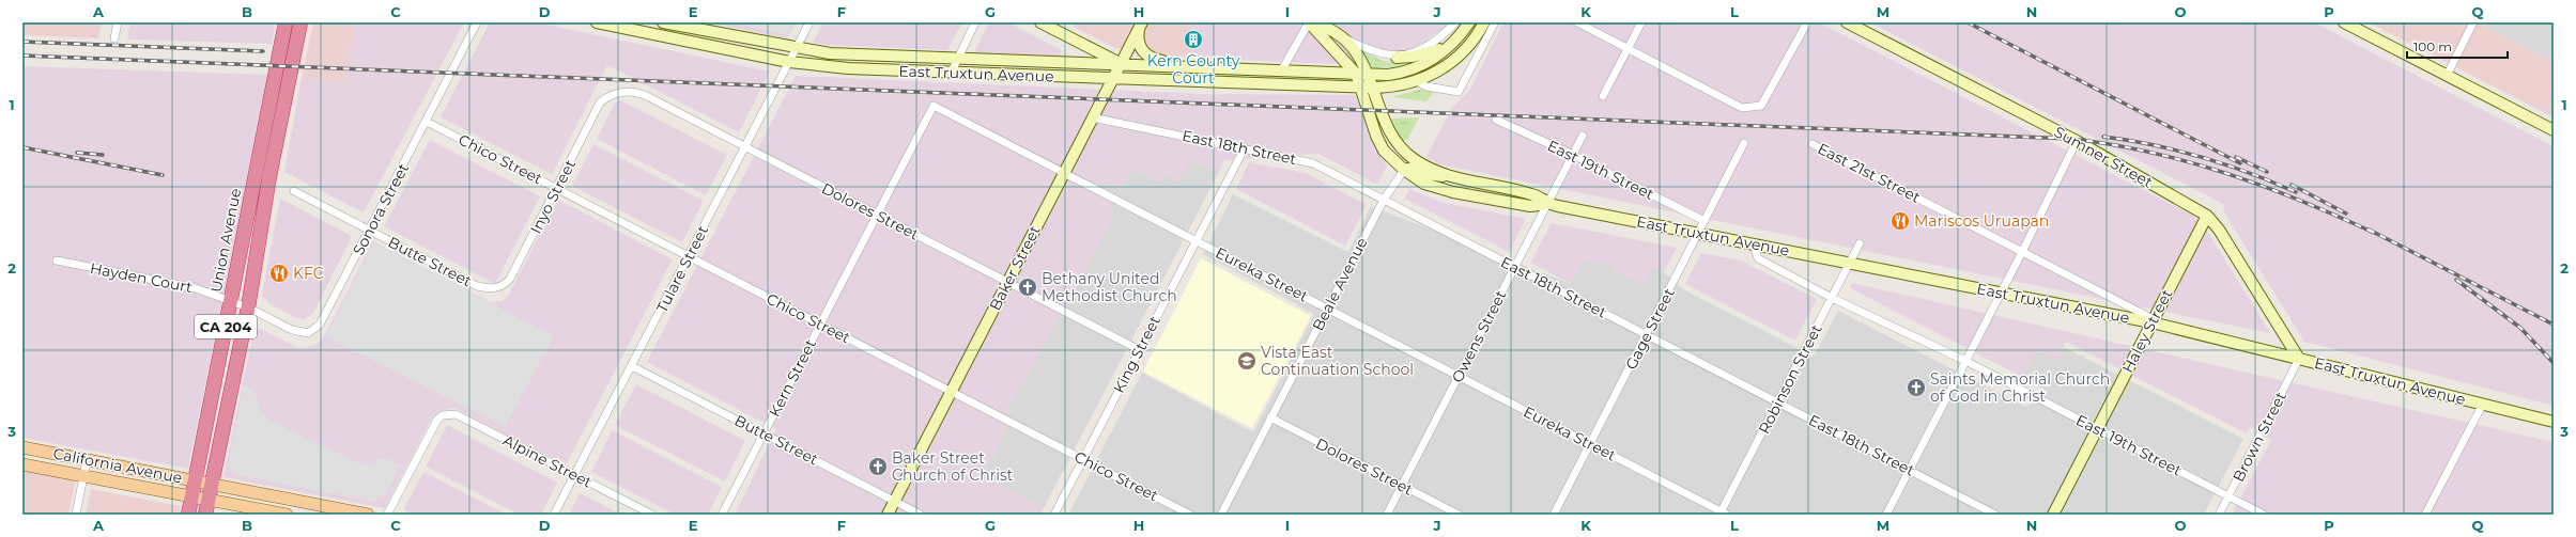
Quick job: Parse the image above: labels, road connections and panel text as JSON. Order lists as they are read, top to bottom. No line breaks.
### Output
{"streets":{"highway":["Union Avenue","CA 204"],"main road":["East Truxtun Avenue","Sumner Street","Baker Street","Haley Street","California Avenue"],"street":["East 18th Street","Chico Street","East 19th Street","East 21st Street","Inyo Street","Sonora Street","Dolores Street","Butte Street","Tulare Street","Eureka Street","Hayden Court","Beale Avenue","Gage Street","Owens Street","King Street","Kern Street","Robinson Street","Brown Street","Alpine Street"]},"crossings":[["East Truxtun Avenue","Sumner Street"],["East Truxtun Avenue","East 19th Street"],["East Truxtun Avenue","East 21st Street"],["East Truxtun Avenue","Baker Street"],["East Truxtun Avenue","Tulare Street"],["East Truxtun Avenue","Beale Avenue"],["East Truxtun Avenue","Gage Street"],["East Truxtun Avenue","Haley Street"],["East Truxtun Avenue","Owens Street"],["East Truxtun Avenue","Robinson Street"],["East Truxtun Avenue","Brown Street"],["East 18th Street","Baker Street"],["East 18th Street","Beale Avenue"],["East 18th Street","Gage Street"],["East 18th Street","Owens Street"],["East 18th Street","King Street"],["East 18th Street","Robinson Street"],["Sumner Street","Haley Street"],["Sumner Street","Brown Street"],["Chico Street","Inyo Street"],["Chico Street","Sonora Street"],["Chico Street","Baker Street"],["Chico Street","Tulare Street"],["Chico Street","King Street"],["Chico Street","Kern Street"],["East 19th Street","Gage Street"],["East 19th Street","Haley Street"],["East 19th Street","Owens Street"],["East 19th Street","Robinson Street"],["East 19th Street","Brown Street"],["East 21st Street","Haley Street"],["Inyo Street","Dolores Street"],["Inyo Street","Butte Street"],["Sonora Street","Butte Street"],["Sonora Street","Hayden Court"],["Sonora Street","CA 204"],["Dolores Street","Baker Street"],["Dolores Street","Tulare Street"],["Dolores Street","Beale Avenue"],["Dolores Street","Owens Street"],["Dolores Street","King Street"],["Dolores Street","Kern Street"],["Union Avenue","Hayden Court"],["Union Avenue","California Avenue"],["Butte Street","Baker Street"],["Butte Street","Tulare Street"],["Butte Street","Kern Street"],["Baker Street","Eureka Street"],["Tulare Street","Alpine Street"],["Eureka Street","Beale Avenue"],["Eureka Street","Gage Street"],["Eureka Street","Owens Street"],["Eureka Street","King Street"],["Eureka Street","Kern Street"],["Eureka Street","Robinson Street"],["Hayden Court","CA 204"],["CA 204","California Avenue"]],"places":{"building":["Kern County Court"],"restaurant":["Mariscos Uruapan","KFC"],"church":["Bethany United Methodist Church","Saints Memorial Church of God in Christ","Baker Street Church of Christ"],"school or university":["Vista East Continuation School"]},"scale_bar":"100 m","grid":{"columns":["A","B","C","D","E","F","G","H","I","J","K","L","M","N","O","P","Q"],"rows":["1","2","3"]}}
